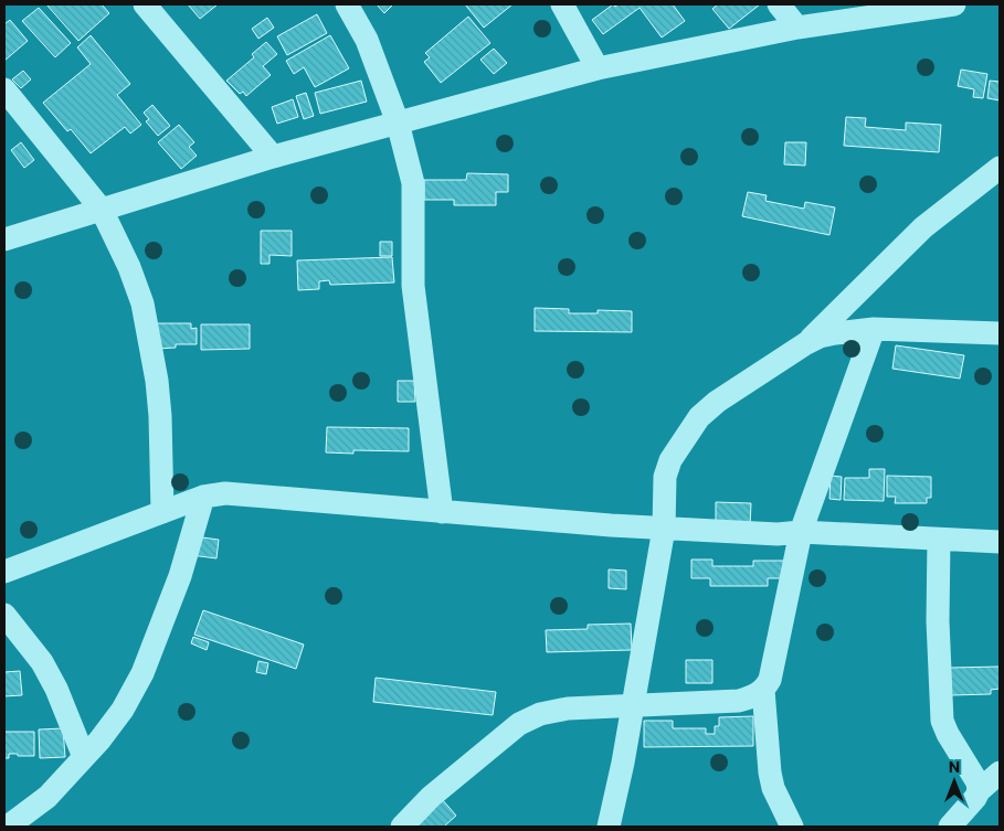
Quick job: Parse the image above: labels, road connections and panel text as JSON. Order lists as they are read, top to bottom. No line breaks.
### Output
{"north":"top"}
